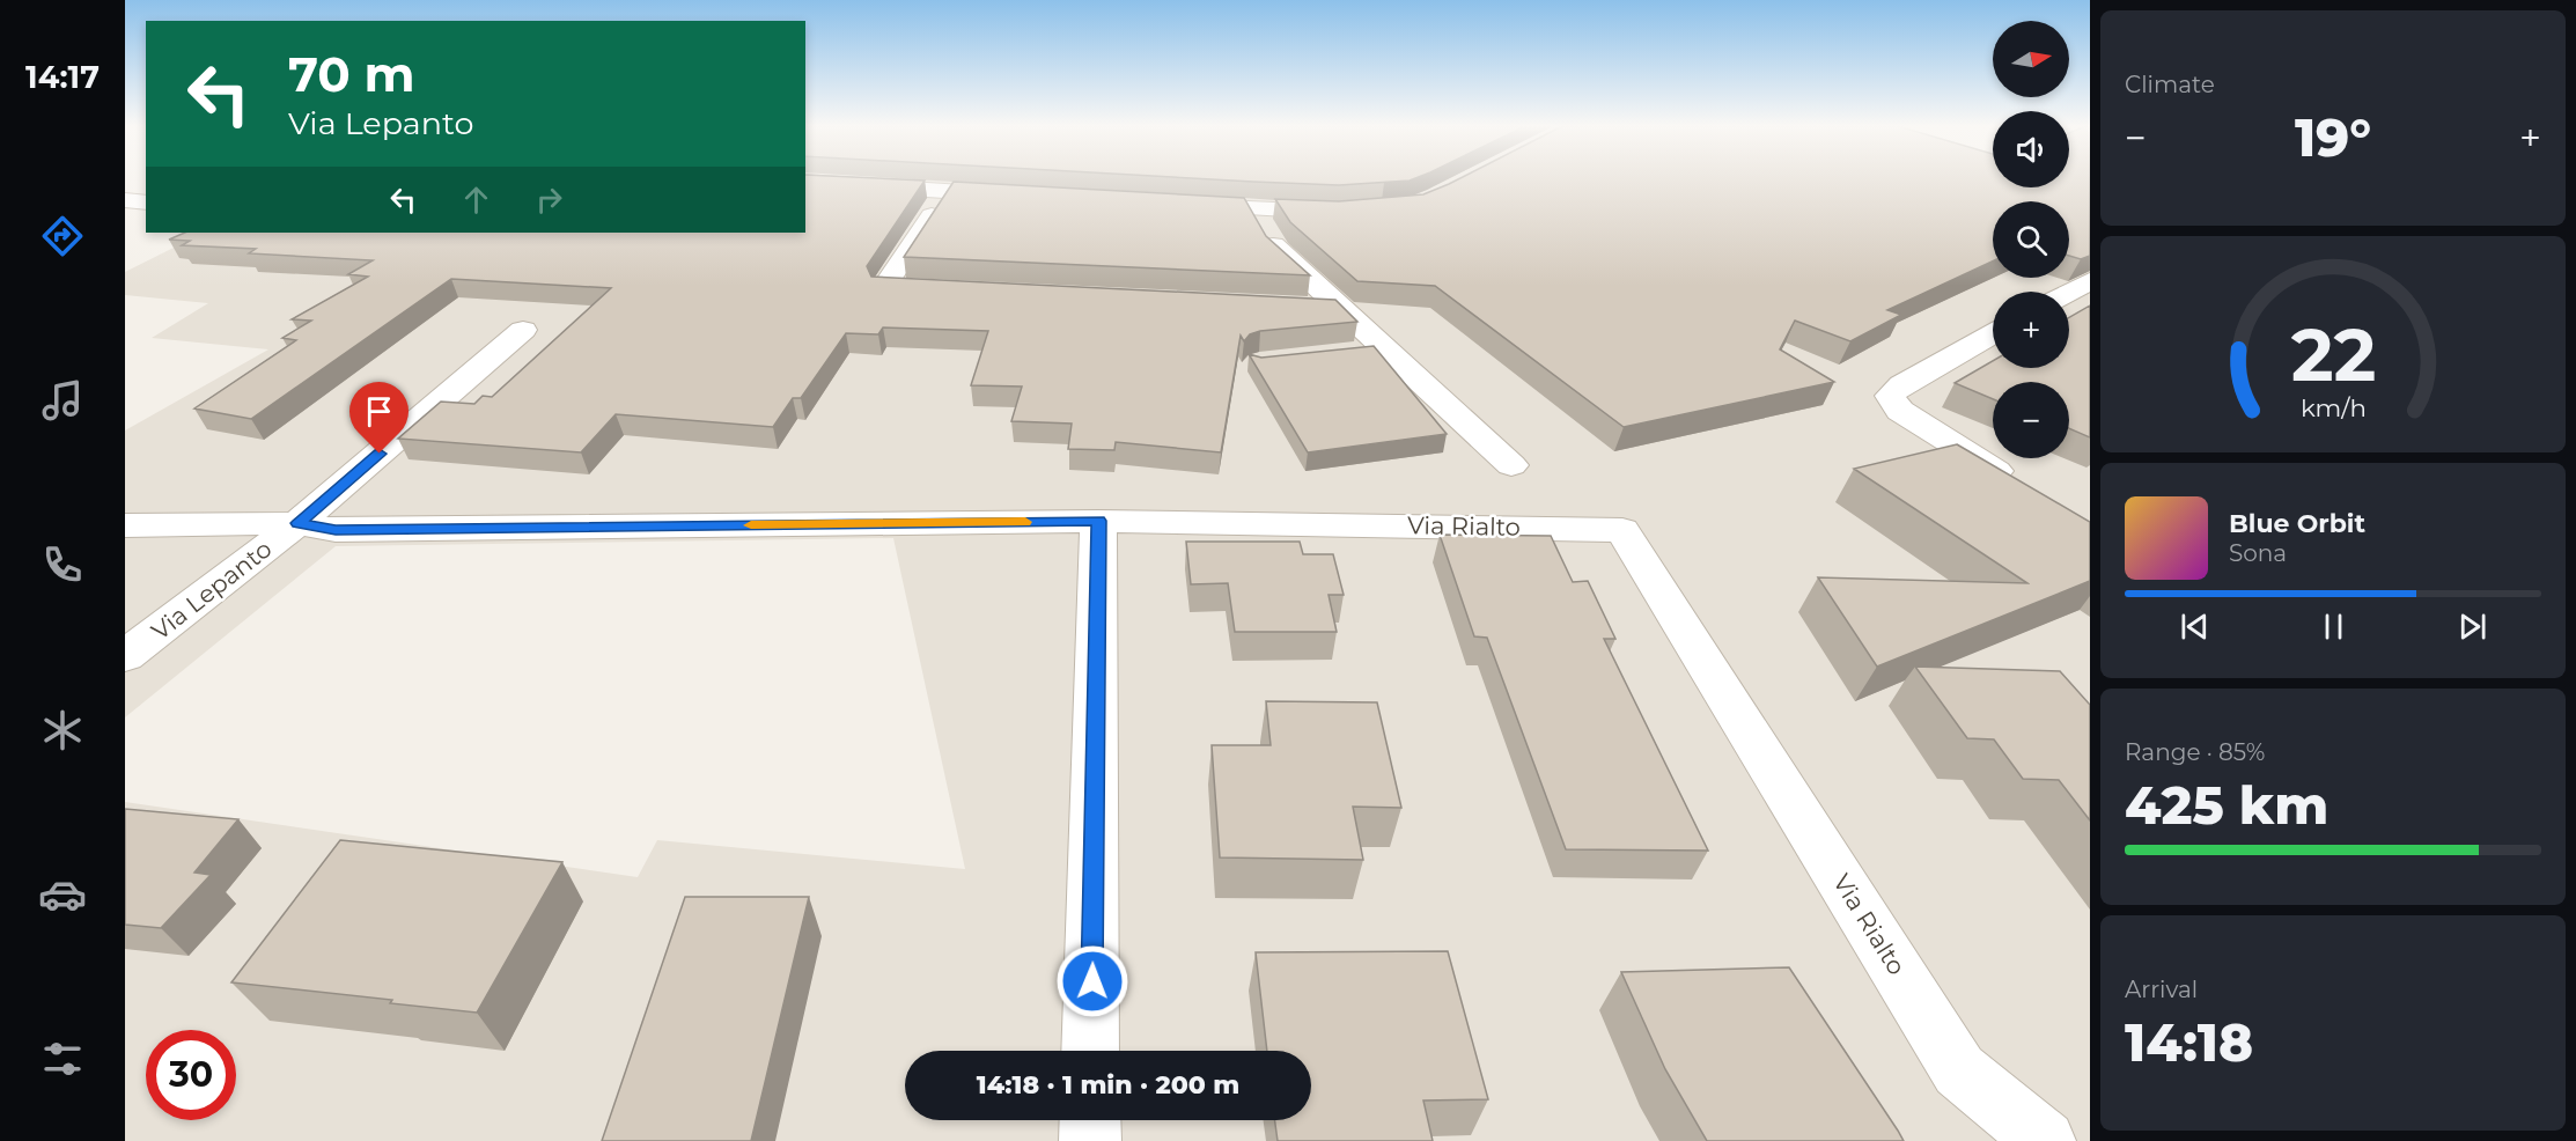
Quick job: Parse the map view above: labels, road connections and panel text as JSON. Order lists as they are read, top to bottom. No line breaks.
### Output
{"streets":{"street":["Via Rialto","Via Lepanto"]},"crossings":[["Via Rialto","Via Lepanto"]],"north":"right","page":{"tabs":"14:17","tile":["Climate",["Range · 85%","425 km"],["Arrival","14:18"]],"map_buttons":["+","−"],"turn":["70 m","Via Lepanto"],"heat":["−","19°","+"],"song":["Blue Orbit","Sona"],"limit":"30","trip":"14:18 · 1 min · 200 m","gauge":["22","km/h"]}}
